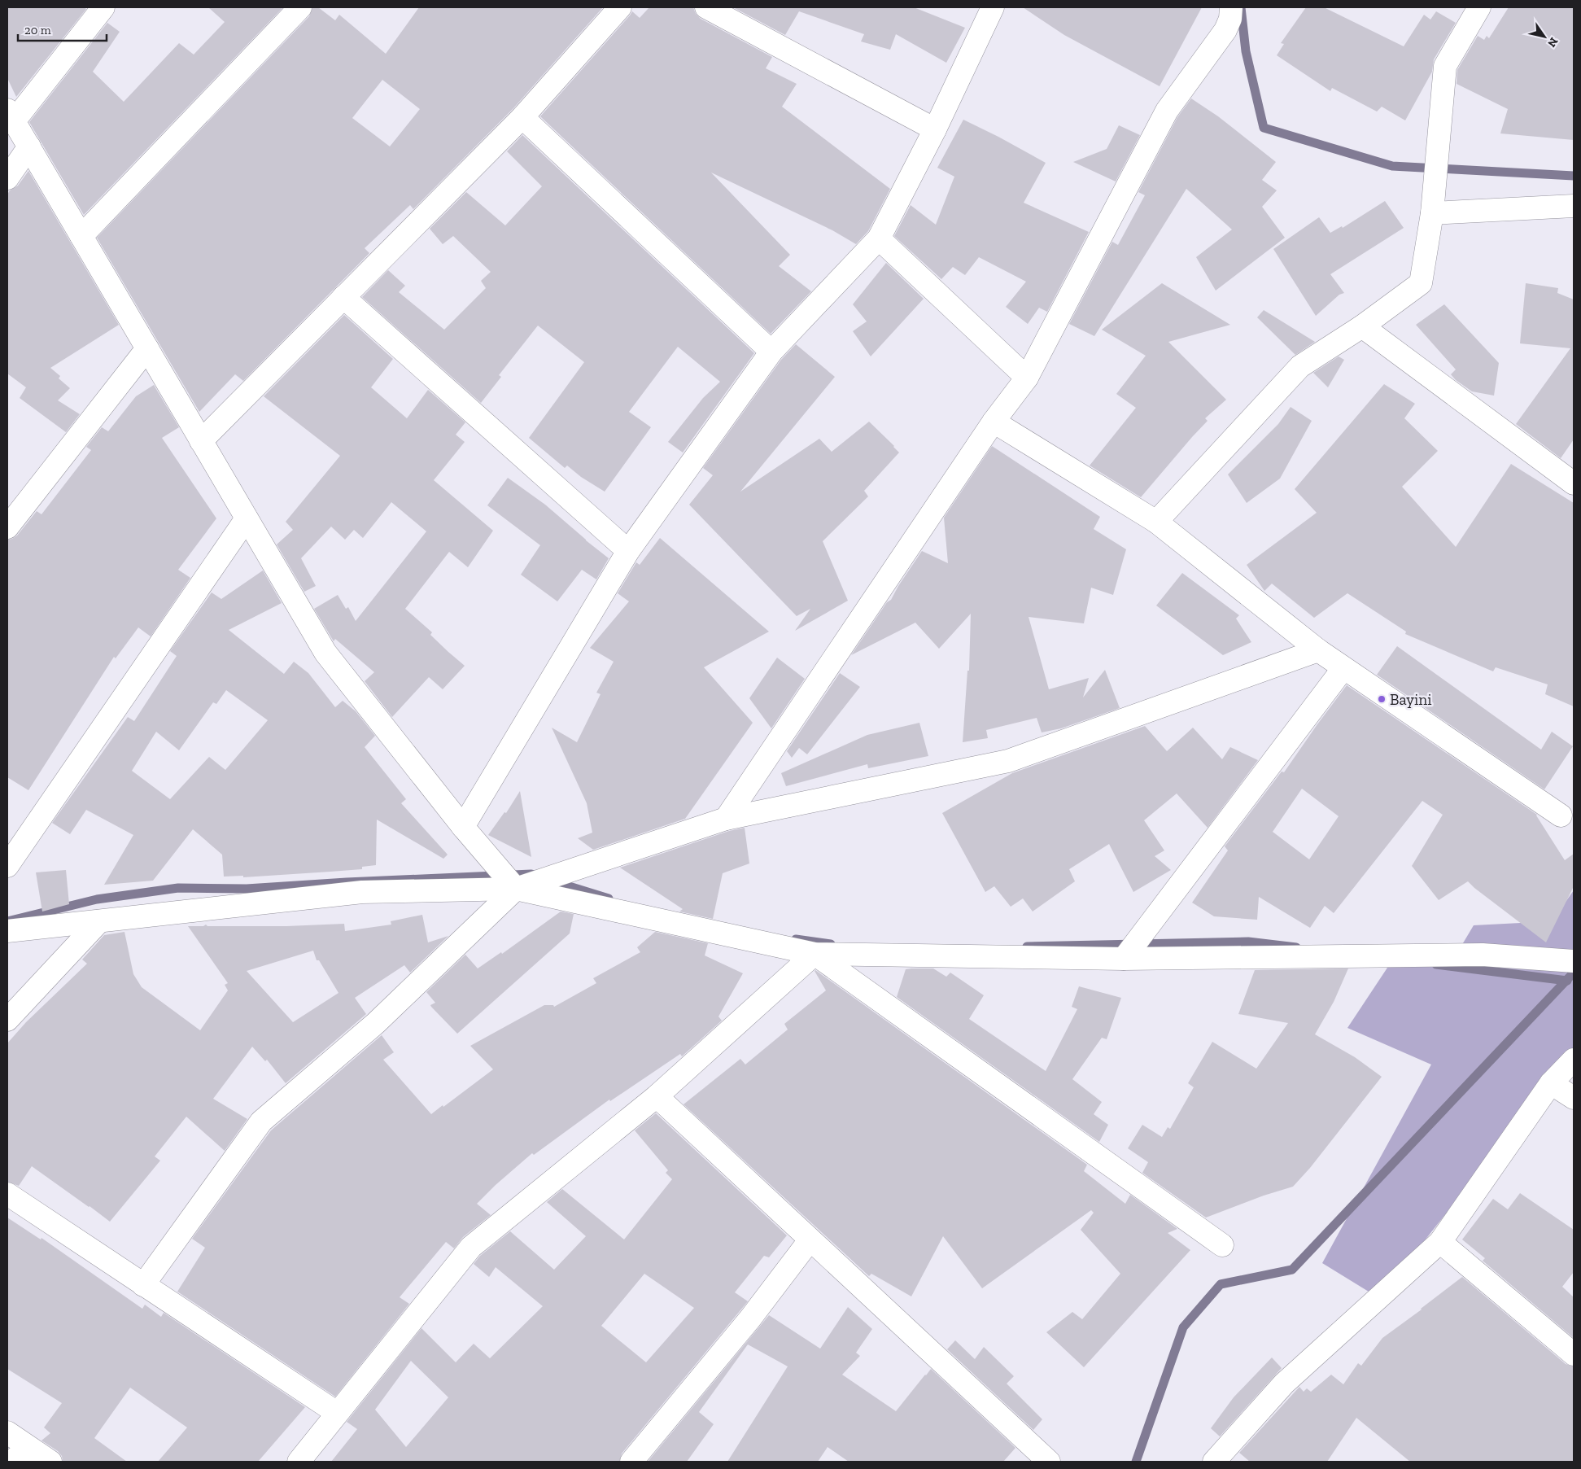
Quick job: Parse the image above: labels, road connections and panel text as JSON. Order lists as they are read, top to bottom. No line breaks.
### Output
{"places":["Bayini"],"scale_bar":"20 m","north":"bottom right"}
